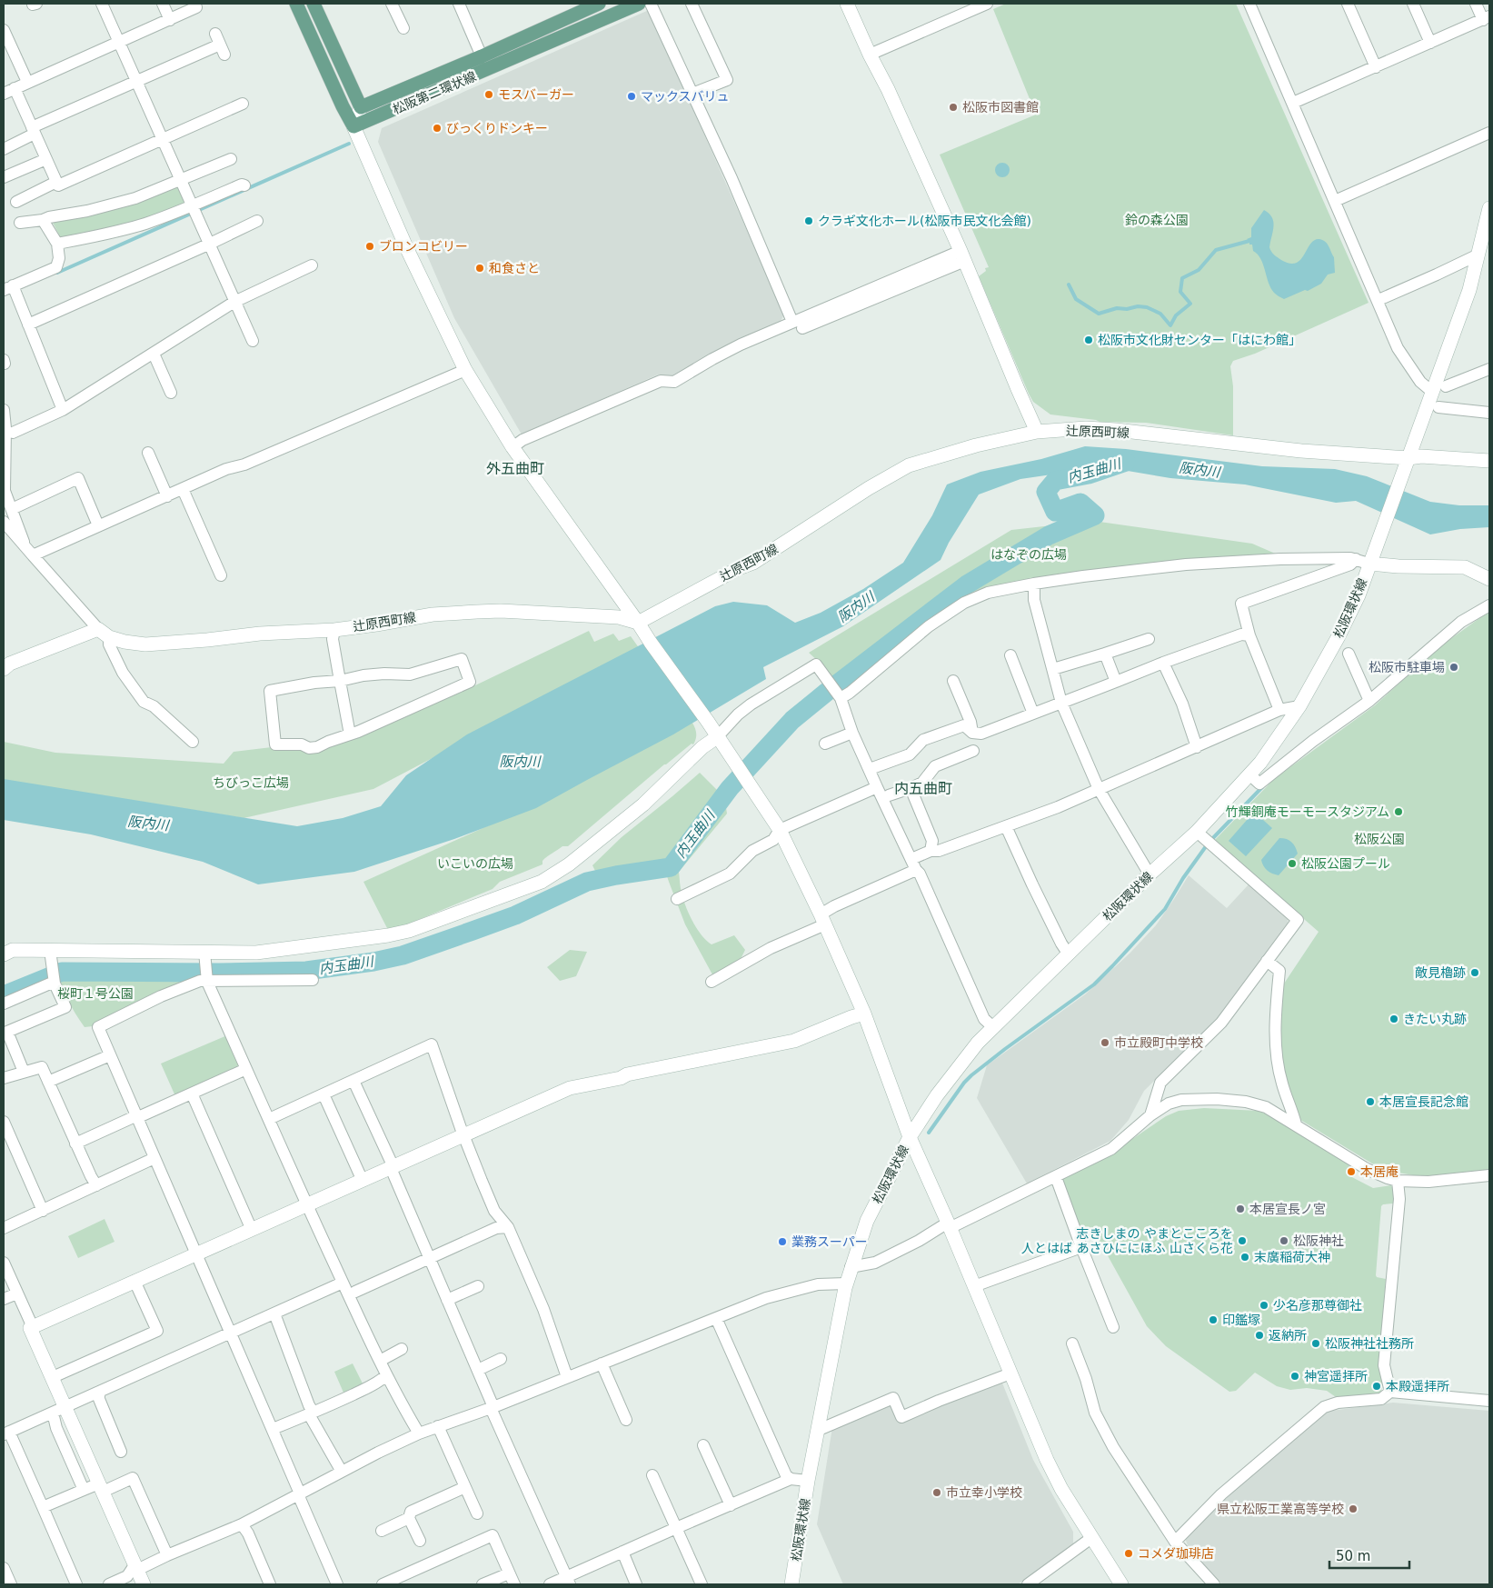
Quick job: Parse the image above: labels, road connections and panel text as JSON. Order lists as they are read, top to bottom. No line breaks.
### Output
{"streets":{"main road":["松阪第二環状線"],"street":["辻原西町線","松阪環状線"]},"crossings":[["辻原西町線","松阪環状線"]],"districts":["外五曲町","内五曲町"],"water":["阪内川","内玉曲川"],"parks":["鈴の森公園","はなぞの広場","ちびっこ広場","松阪公園","いこいの広場","桜町１号公園"],"places":["モスバーガー","マックスバリュ","松阪市図書館","びっくりドンキー","クラギ文化ホール(松阪市民文化会館)","ブロンコビリー","和食さと","松阪市文化財センター「はにわ館」","松阪市駐車場","竹輝銅庵モーモースタジアム","松阪公園プール","敵見櫓跡","きたい丸跡","市立殿町中学校","本居宣長記念館","本居庵","本居宣長ノ宮","志きしまの やまとこころを 人とはば あさひににほふ 山さくら花","松阪神社","業務スーパー","末廣稲荷大神","少名彦那尊御社","印鑑塚","返納所","松阪神社社務所","神宮遥拝所","本殿遥拝所","市立幸小学校","県立松阪工業高等学校","コメダ珈琲店"],"scale_bar":"50 m"}
